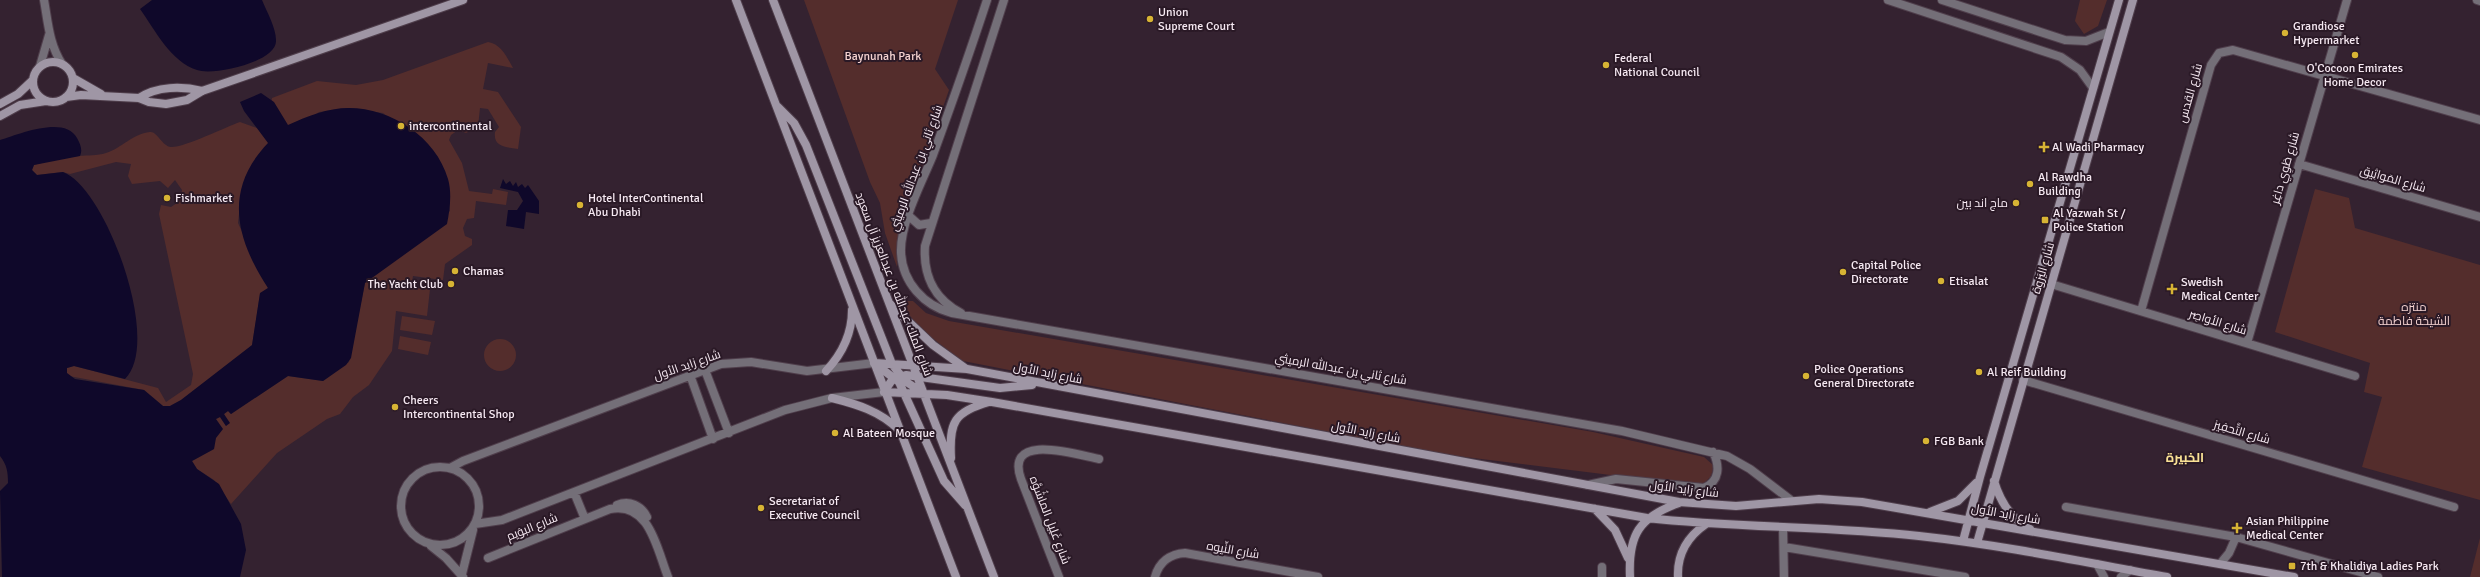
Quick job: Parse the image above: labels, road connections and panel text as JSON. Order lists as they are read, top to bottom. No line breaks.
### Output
{"streets":{"main road":["شارع اليَزوة","شارع الملك عبدالله بن عبدالعزيز آل سعود","شارع زايد الأول"],"street":["شارع القدس","شارع ثاني بن عبدالله الرميثي","شارع طَوِي داغِر","شارع المَواثِيق","شارع الأواصِر","شارع التَّحفِيز","شارع غَلِيل الماشُوَّه","شارع البوَيم","شارع النِّيوه"]},"crossings":[["شارع القدس","شارع طَوِي داغِر"],["شارع القدس","شارع الأواصِر"],["شارع ثاني بن عبدالله الرميثي","شارع زايد الأول"],["شارع طَوِي داغِر","شارع المَواثِيق"],["شارع طَوِي داغِر","شارع الأواصِر"],["شارع اليَزوة","شارع الأواصِر"],["شارع اليَزوة","شارع زايد الأول"],["شارع اليَزوة","شارع التَّحفِيز"],["شارع الملك عبدالله بن عبدالعزيز آل سعود","شارع زايد الأول"]],"districts":["الخبيرة"],"parks":["Baynunah Park","منتزه الشيخة فاطمة"],"places":{"other":["Union Supreme Court","Grandiose Hypermarket","O'Cocoon Emirates Home Decor","Federal National Council","intercontinental","Al Rawdha Building","Fishmarket","ماج اند بين","Hotel InterContinental Abu Dhabi","Chamas","Capital Police Directorate","Etisalat","The Yacht Club","Al Reif Building","Police Operations General Directorate","Cheers Intercontinental Shop","Al Bateen Mosque","FGB Bank","Secretariat of Executive Council"],"health":["Al Wadi Pharmacy","Swedish Medical Center","Asian Philippine Medical Center"],"transit":["Al Yazwah St / Police Station","7th & Khalidiya Ladies Park"]}}
